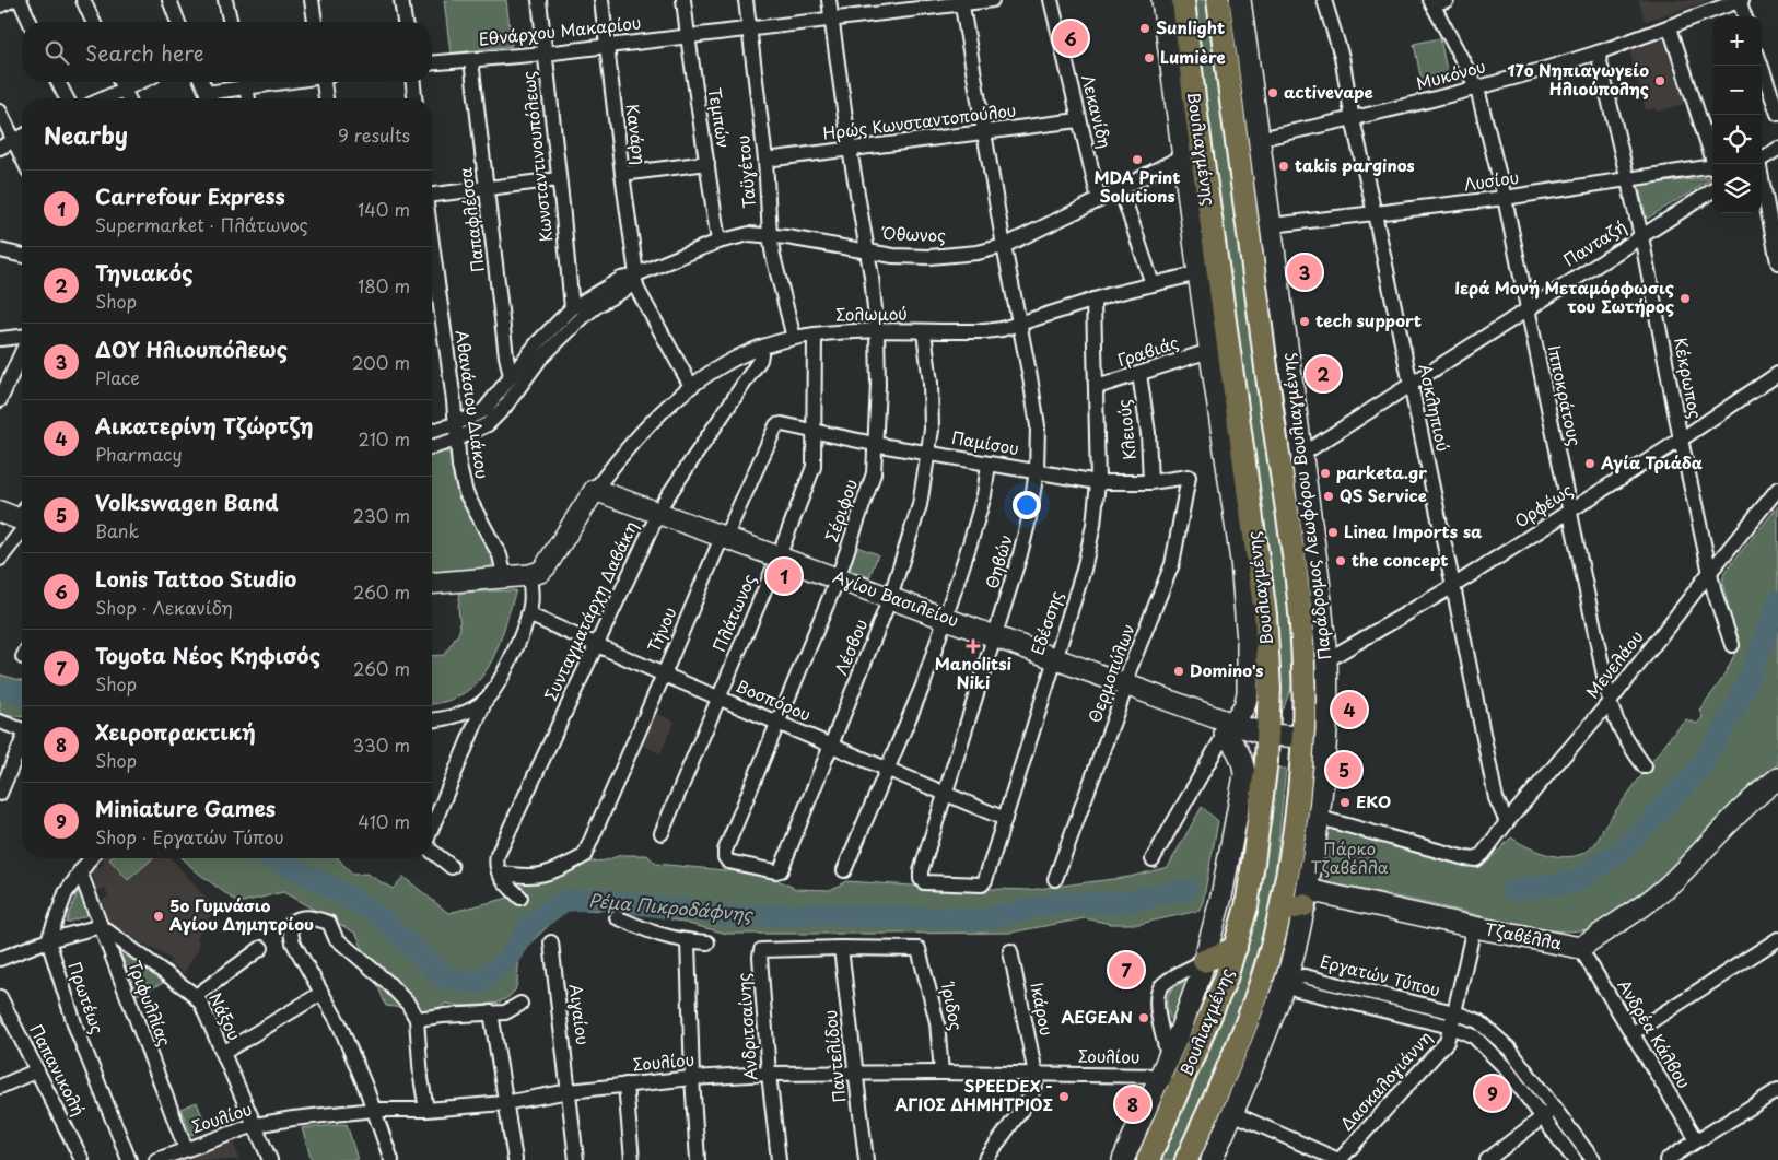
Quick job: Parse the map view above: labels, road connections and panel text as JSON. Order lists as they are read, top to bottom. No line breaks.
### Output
{"streets":{"main road":["Βουλιαγμένης"],"street":["Εθνάρχου Μακαρίου","Μυκόνου","Λεκανίδη","Τεμπών","Ηρώς Κωνσταντοπούλου","Κανάρη","Κωνσταντινουπόλεως","Ταϋγέτου","Λυσίου","Παπαφλέσσα","Όθωνος","Πανταζή","Σολωμού","Γραβιάς","Κέκρωπος","Ιπποκράτους","Αθανάσιου Διάκου","Ασκληπιού","Κλειούς","Παμίσου","Παράδρομος Λεωφόρου Βουλιαγμένης","Ορφέως","Σέριφου","Θηβών","Αγίου Βασιλείου","Συνταγματάρχη Δαβάκη","Πλάτωνος","Εδέσσης","Τήνου","Λέσβου","Μενελάου","Θερμοπύλων","Βοσπόρου","Τζαβέλλα","Εργατών Τύπου","Πρωτέως","Τριφυλλίας","Ίριδος","Ικάρου","Αιγαίου","Νάξου","Ανδριτσαίνης","Ανδρέα Κάλβου","Παντελίδου","Σουλίου","Παπανικολή","Δασκαλογιάννη"]},"crossings":[["Εθνάρχου Μακαρίου","Τεμπών"],["Εθνάρχου Μακαρίου","Κανάρη"],["Εθνάρχου Μακαρίου","Κωνσταντινουπόλεως"],["Εθνάρχου Μακαρίου","Ταϋγέτου"],["Εθνάρχου Μακαρίου","Παπαφλέσσα"],["Εθνάρχου Μακαρίου","Σέριφου"],["Εθνάρχου Μακαρίου","Θηβών"],["Μυκόνου","Κέκρωπος"],["Μυκόνου","Ιπποκράτους"],["Μυκόνου","Ασκληπιού"],["Μυκόνου","Παράδρομος Λεωφόρου Βουλιαγμένης"],["Λεκανίδη","Ηρώς Κωνσταντοπούλου"],["Λεκανίδη","Όθωνος"],["Τεμπών","Όθωνος"],["Ηρώς Κωνσταντοπούλου","Ταϋγέτου"],["Ηρώς Κωνσταντοπούλου","Σέριφου"],["Ηρώς Κωνσταντοπούλου","Θηβών"],["Κανάρη","Όθωνος"],["Κανάρη","Σολωμού"],["Βουλιαγμένης","Αγίου Βασιλείου"],["Βουλιαγμένης","Σουλίου"],["Κωνσταντινουπόλεως","Όθωνος"],["Ταϋγέτου","Όθωνος"],["Ταϋγέτου","Σολωμού"],["Λυσίου","Κέκρωπος"],["Λυσίου","Ιπποκράτους"],["Λυσίου","Ασκληπιού"],["Λυσίου","Παράδρομος Λεωφόρου Βουλιαγμένης"],["Παπαφλέσσα","Όθωνος"],["Όθωνος","Αθανάσιου Διάκου"],["Όθωνος","Σέριφου"],["Όθωνος","Θηβών"],["Πανταζή","Κέκρωπος"],["Πανταζή","Ιπποκράτους"],["Πανταζή","Ασκληπιού"],["Πανταζή","Παράδρομος Λεωφόρου Βουλιαγμένης"],["Σολωμού","Σέριφου"],["Σολωμού","Θηβών"],["Σολωμού","Αγίου Βασιλείου"],["Σολωμού","Συνταγματάρχη Δαβάκη"],["Σολωμού","Πλάτωνος"],["Σολωμού","Εδέσσης"],["Σολωμού","Λέσβου"],["Γραβιάς","Κλειούς"],["Γραβιάς","Εδέσσης"],["Κέκρωπος","Ορφέως"],["Κέκρωπος","Μενελάου"],["Ιπποκράτους","Ορφέως"],["Ιπποκράτους","Μενελάου"],["Ασκληπιού","Ορφέως"],["Ασκληπιού","Μενελάου"],["Κλειούς","Παμίσου"],["Παμίσου","Σέριφου"],["Παμίσου","Θηβών"],["Παμίσου","Πλάτωνος"],["Παμίσου","Εδέσσης"],["Παμίσου","Τήνου"],["Παμίσου","Λέσβου"],["Παμίσου","Θερμοπύλων"],["Παράδρομος Λεωφόρου Βουλιαγμένης","Ορφέως"],["Παράδρομος Λεωφόρου Βουλιαγμένης","Μενελάου"],["Παράδρομος Λεωφόρου Βουλιαγμένης","Τζαβέλλα"],["Παράδρομος Λεωφόρου Βουλιαγμένης","Εργατών Τύπου"],["Σέριφου","Αγίου Βασιλείου"],["Σέριφου","Λέσβου"],["Σέριφου","Βοσπόρου"],["Θηβών","Αγίου Βασιλείου"],["Θηβών","Εδέσσης"],["Θηβών","Βοσπόρου"],["Αγίου Βασιλείου","Συνταγματάρχη Δαβάκη"],["Αγίου Βασιλείου","Πλάτωνος"],["Αγίου Βασιλείου","Εδέσσης"],["Αγίου Βασιλείου","Τήνου"],["Αγίου Βασιλείου","Λέσβου"],["Αγίου Βασιλείου","Θερμοπύλων"],["Συνταγματάρχη Δαβάκη","Τήνου"],["Συνταγματάρχη Δαβάκη","Βοσπόρου"],["Πλάτωνος","Βοσπόρου"],["Εδέσσης","Βοσπόρου"],["Τήνου","Βοσπόρου"],["Λέσβου","Βοσπόρου"],["Τζαβέλλα","Ανδρέα Κάλβου"],["Τζαβέλλα","Δασκαλογιάννη"],["Εργατών Τύπου","Δασκαλογιάννη"],["Τριφυλλίας","Νάξου"],["Τριφυλλίας","Σουλίου"],["Ίριδος","Ανδριτσαίνης"],["Ίριδος","Σουλίου"],["Ικάρου","Σουλίου"],["Αιγαίου","Σουλίου"],["Νάξου","Σουλίου"],["Ανδριτσαίνης","Παντελίδου"],["Ανδριτσαίνης","Σουλίου"],["Παντελίδου","Σουλίου"]],"water":["Ρέμα Πικροδάφνης"],"parks":["Πάρκο Τζαβέλλα"],"places":{"other":["Sunlight","Lumière","17ο Νηπιαγωγείο Ηλιούπολης","activevape","MDA Print Solutions","takis parginos","Ιερά Μονή Μεταμόρφωσις του Σωτήρος","tech support","Αγία Τριάδα","parketa.gr","QS Service","Linea Imports sa","the concept","Domino's","EKO","5ο Γυμνάσιο Αγίου Δημητρίου","AEGEAN","SPEEDEX - ΑΓΙΟΣ ΔΗΜΗΤΡΙΟΣ"],"health":["Manolitsi Niki"]},"page":{"map_buttons":["+","−"],"pins":["6","3","2","1","4","5","7","9","8"],"search":"Search here","heading":["Nearby","9 results"],"list":[{"mark":"1","name":"Carrefour Express","note":"Supermarket · Πλάτωνος","value":"140 m"},{"mark":"2","name":"Τηνιακός","note":"Shop","value":"180 m"},{"mark":"3","name":"ΔΟΥ Ηλιουπόλεως","note":"Place","value":"200 m"},{"mark":"4","name":"Αικατερίνη Τζώρτζη","note":"Pharmacy","value":"210 m"},{"mark":"5","name":"Volkswagen Band","note":"Bank","value":"230 m"},{"mark":"6","name":"Lonis Tattoo Studio","note":"Shop · Λεκανίδη","value":"260 m"},{"mark":"7","name":"Toyota Νέος Κηφισός","note":"Shop","value":"260 m"},{"mark":"8","name":"Χειροπρακτική","note":"Shop","value":"330 m"},{"mark":"9","name":"Miniature Games","note":"Shop · Εργατών Τύπου","value":"410 m"}]}}
